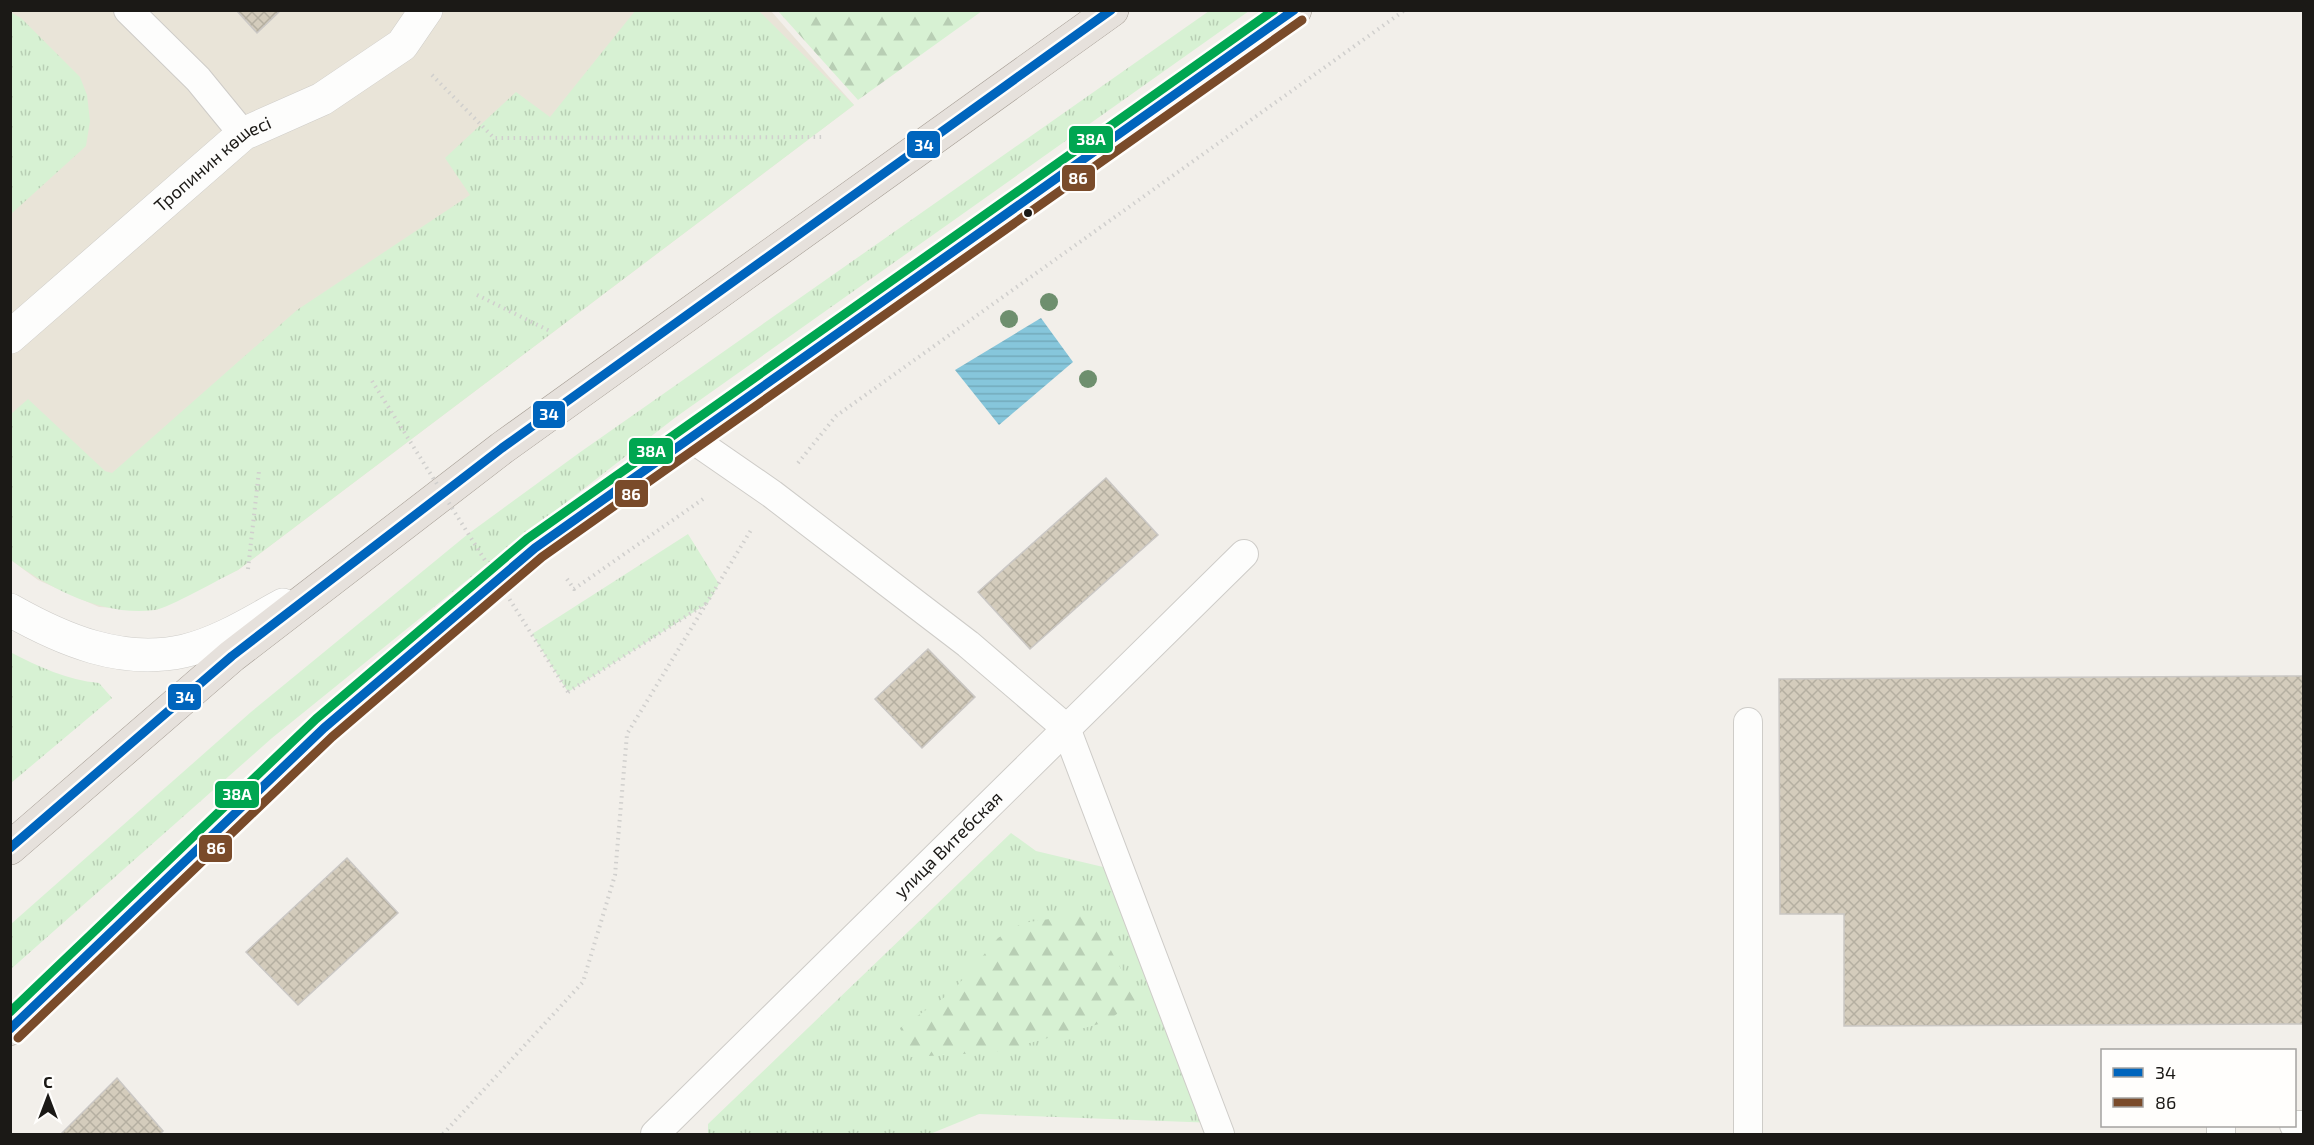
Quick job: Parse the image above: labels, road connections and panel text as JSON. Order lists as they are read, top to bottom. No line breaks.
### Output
{"streets":{"street":["Тропинин көшесі"],"lane":["улица Витебская"]},"lines":["transit line 34","transit line 38А","transit line 86"],"legend":["34","86"],"north":"top"}
